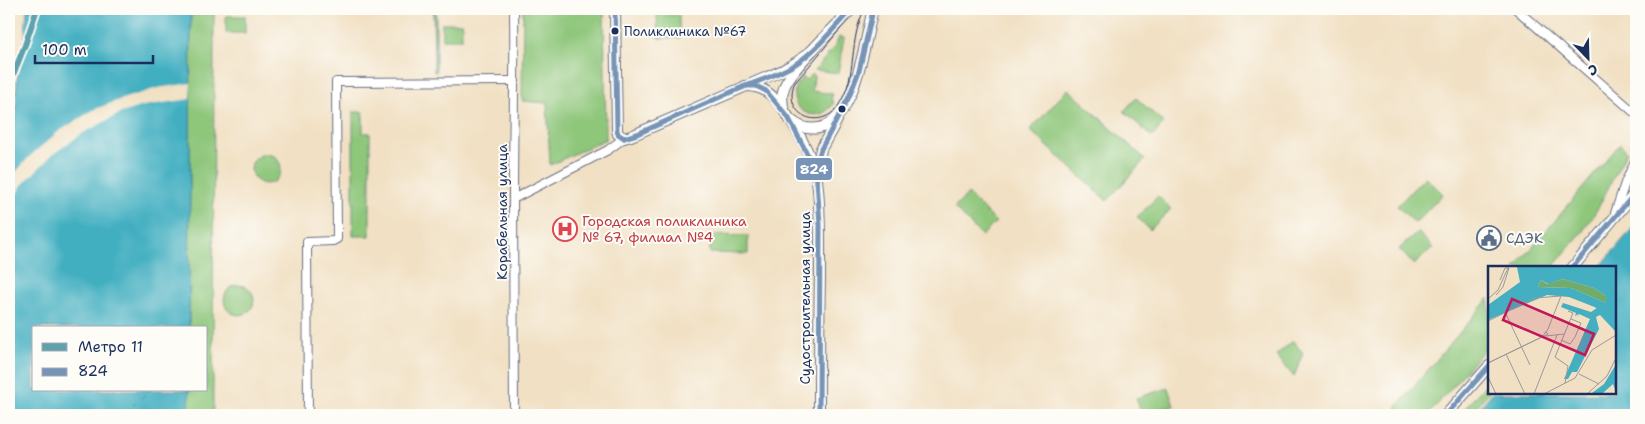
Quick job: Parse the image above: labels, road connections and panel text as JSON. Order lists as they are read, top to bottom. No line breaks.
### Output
{"streets":{"street":["Корабельная улица","Судостроительная улица"]},"places":{"other":["Поликлиника №67"],"hospital":["Городская поликлиника № 67, филиал №4"],"public building":["СДЭК"]},"lines":["metro line 11","transit line 824"],"legend":["Метро 11","824"],"scale_bar":"100 m","north":"bottom right"}
